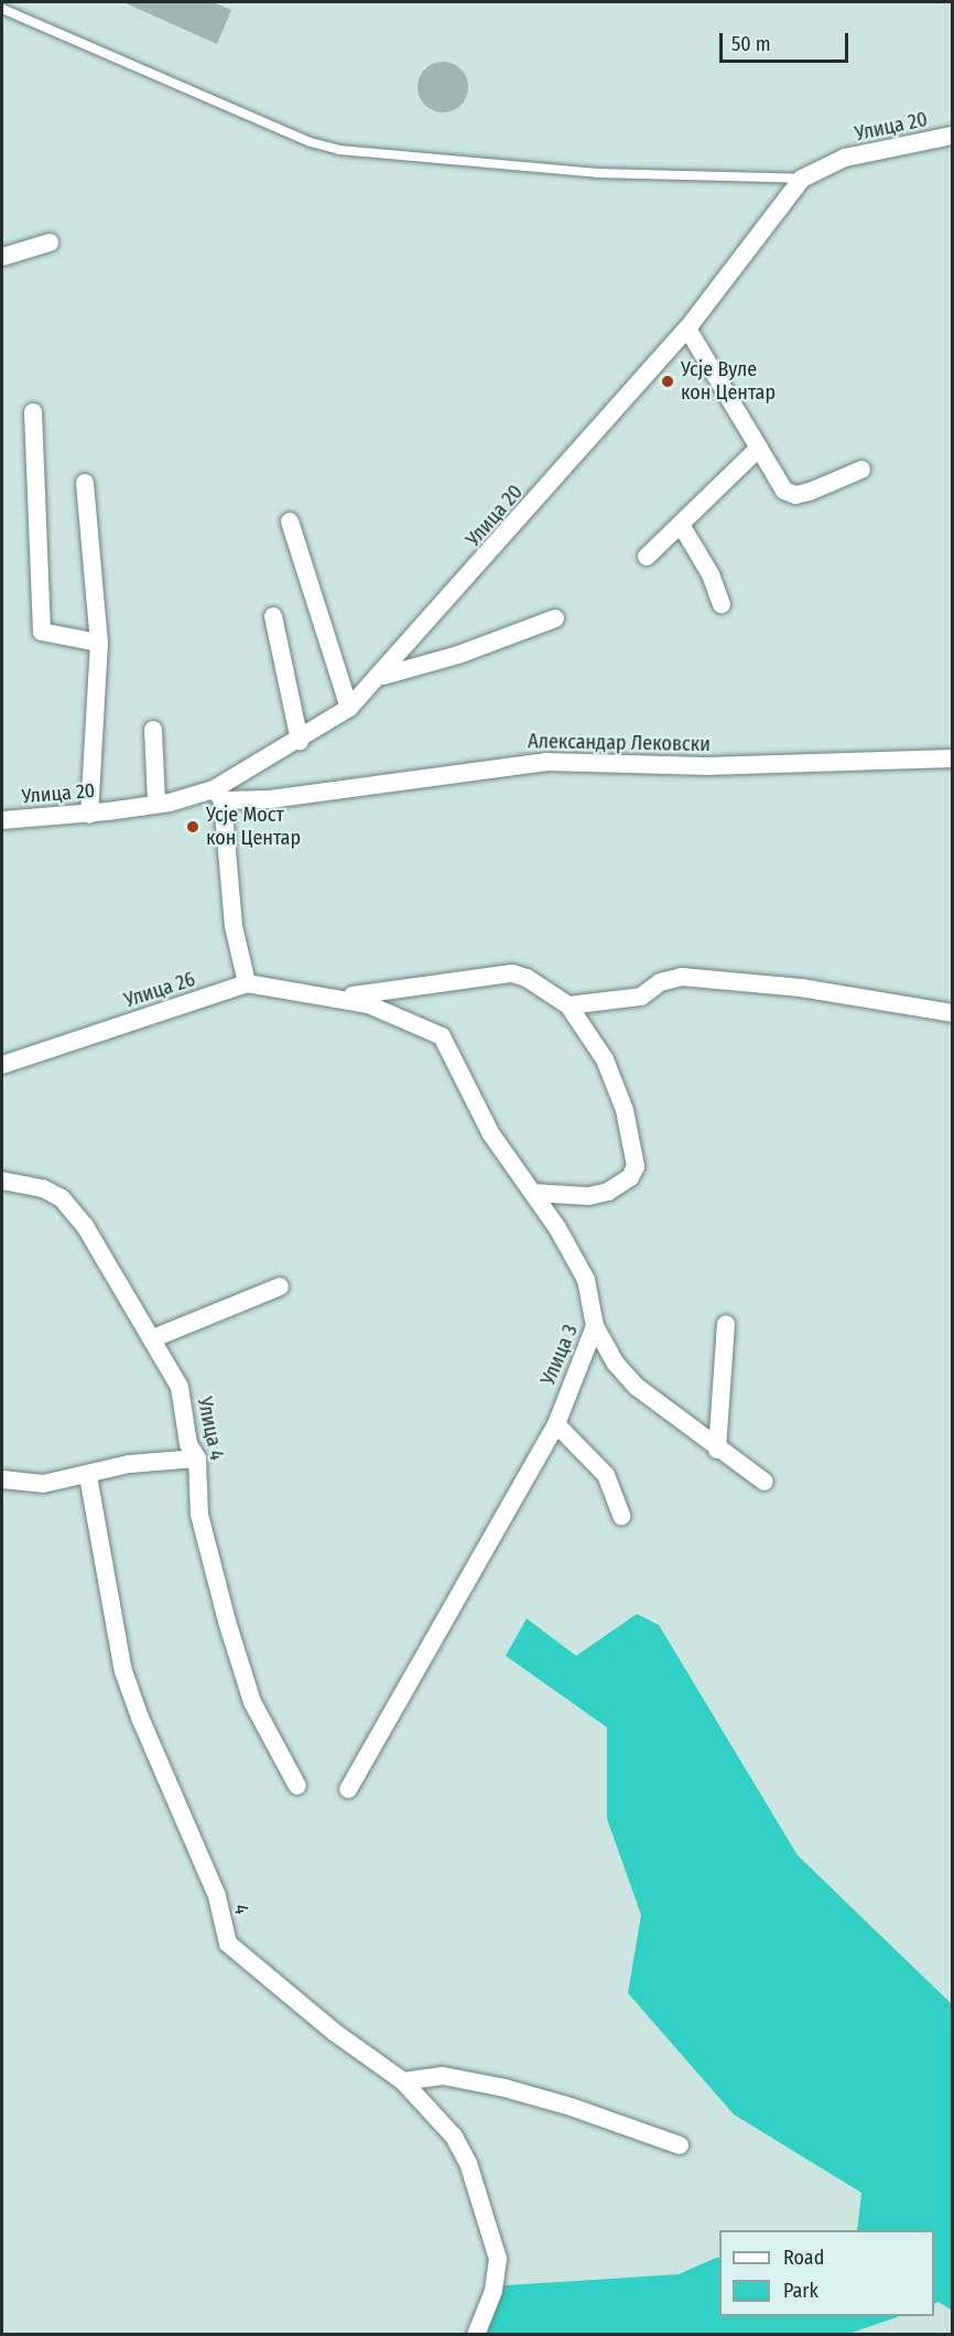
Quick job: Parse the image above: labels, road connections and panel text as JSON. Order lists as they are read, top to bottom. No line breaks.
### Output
{"streets":{"street":["Улица 20","Александар Лековски","Улица 26","Улица 3","Улица 4","4"]},"crossings":[["Улица 20","Александар Лековски"],["Улица 26","Улица 3"]],"places":["Усје Вуле кон Центар","Усје Мост кон Центар"],"legend":["Road","Park"],"scale_bar":"50 m"}
